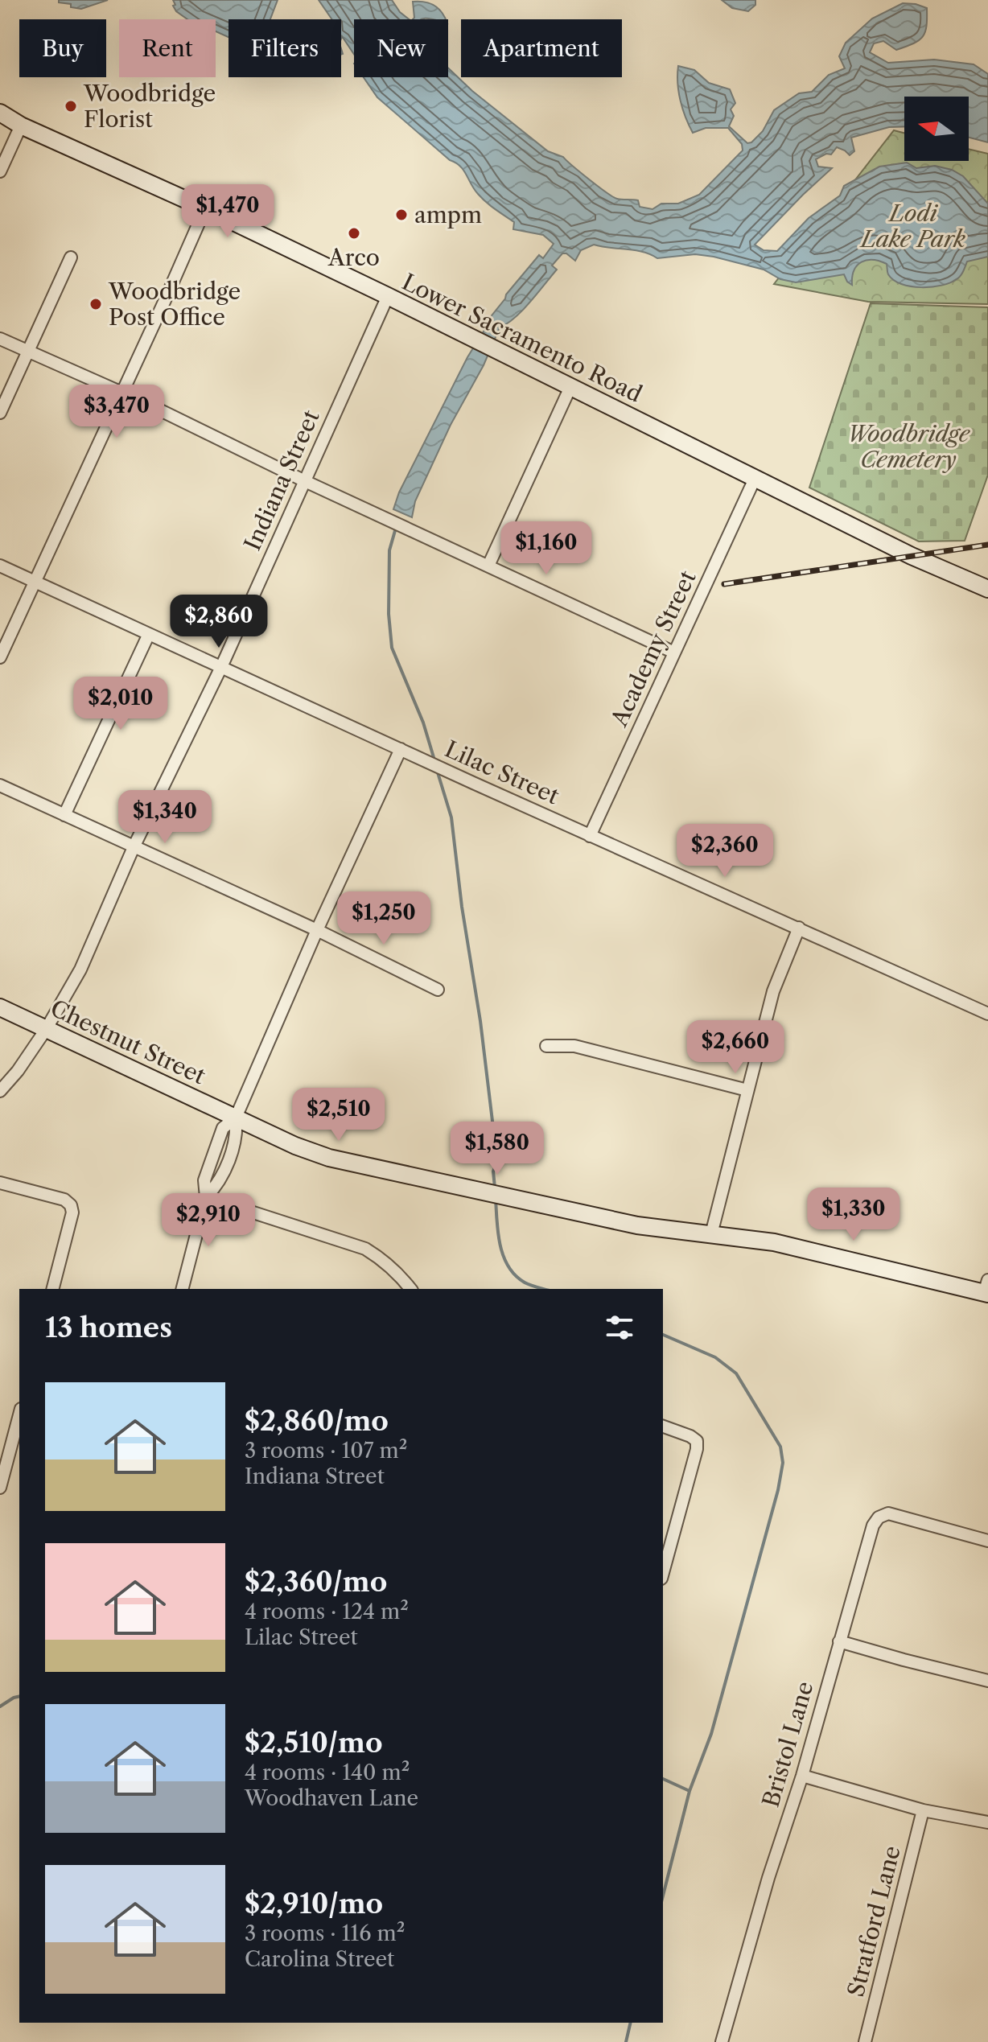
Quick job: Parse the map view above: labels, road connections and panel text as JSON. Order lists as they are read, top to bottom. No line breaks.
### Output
{"streets":{"main road":["Lower Sacramento Road","Chestnut Street"],"street":["Indiana Street","Academy Street","Lilac Street","Bristol Lane","Stratford Lane"]},"crossings":[["Lower Sacramento Road","Indiana Street"],["Lower Sacramento Road","Academy Street"],["Indiana Street","Lilac Street"],["Indiana Street","Chestnut Street"],["Academy Street","Lilac Street"]],"parks":["Lodi Lake Park","Woodbridge Cemetery"],"places":["Woodbridge Florist","ampm","Arco","Woodbridge Post Office"],"north":"left","page":{"chip":["Buy","Rent","Filters","New","Apartment"],"price":["$1,470","$3,470","$1,160","$2,860","$2,010","$1,340","$2,360","$1,250","$2,660","$2,510","$1,580","$1,330","$2,910"],"heading":"13 homes","list":[{"name":"$2,860/mo","note":"3 rooms · 107 m² · Indiana Street"},{"name":"$2,360/mo","note":"4 rooms · 124 m² · Lilac Street"},{"name":"$2,510/mo","note":"4 rooms · 140 m² · Woodhaven Lane"},{"name":"$2,910/mo","note":"3 rooms · 116 m² · Carolina Street"}]}}
